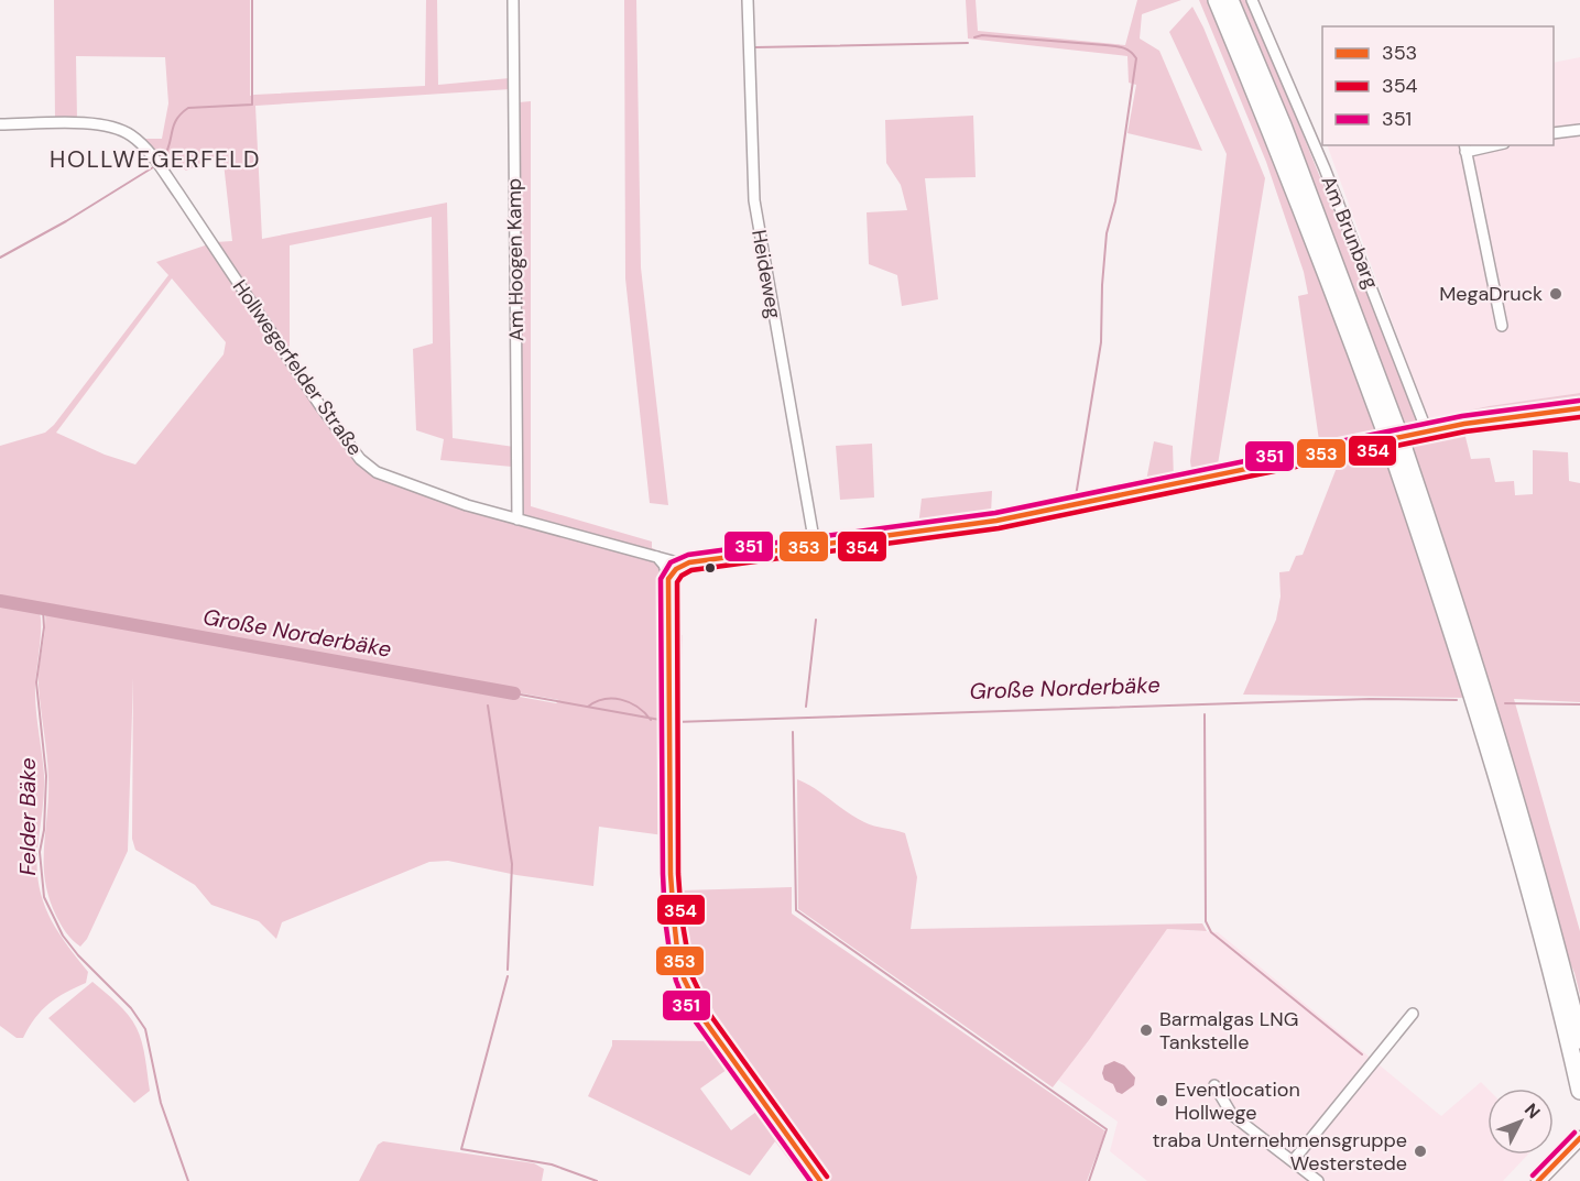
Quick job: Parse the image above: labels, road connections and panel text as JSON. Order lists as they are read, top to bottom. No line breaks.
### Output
{"streets":{"street":["Am Brunbarg","Am Hoogen Kamp","Heideweg","Hollwegerfelder Straße"]},"crossings":[["Am Hoogen Kamp","Hollwegerfelder Straße"]],"districts":["HOLLWEGERFELD"],"water":["Große Norderbäke","Felder Bäke"],"places":["MegaDruck","Barmalgas LNG Tankstelle","Eventlocation Hollwege","traba Unternehmensgruppe Westerstede"],"lines":["transit line 351","transit line 353","transit line 354"],"legend":["353","354","351"],"north":"top right"}
